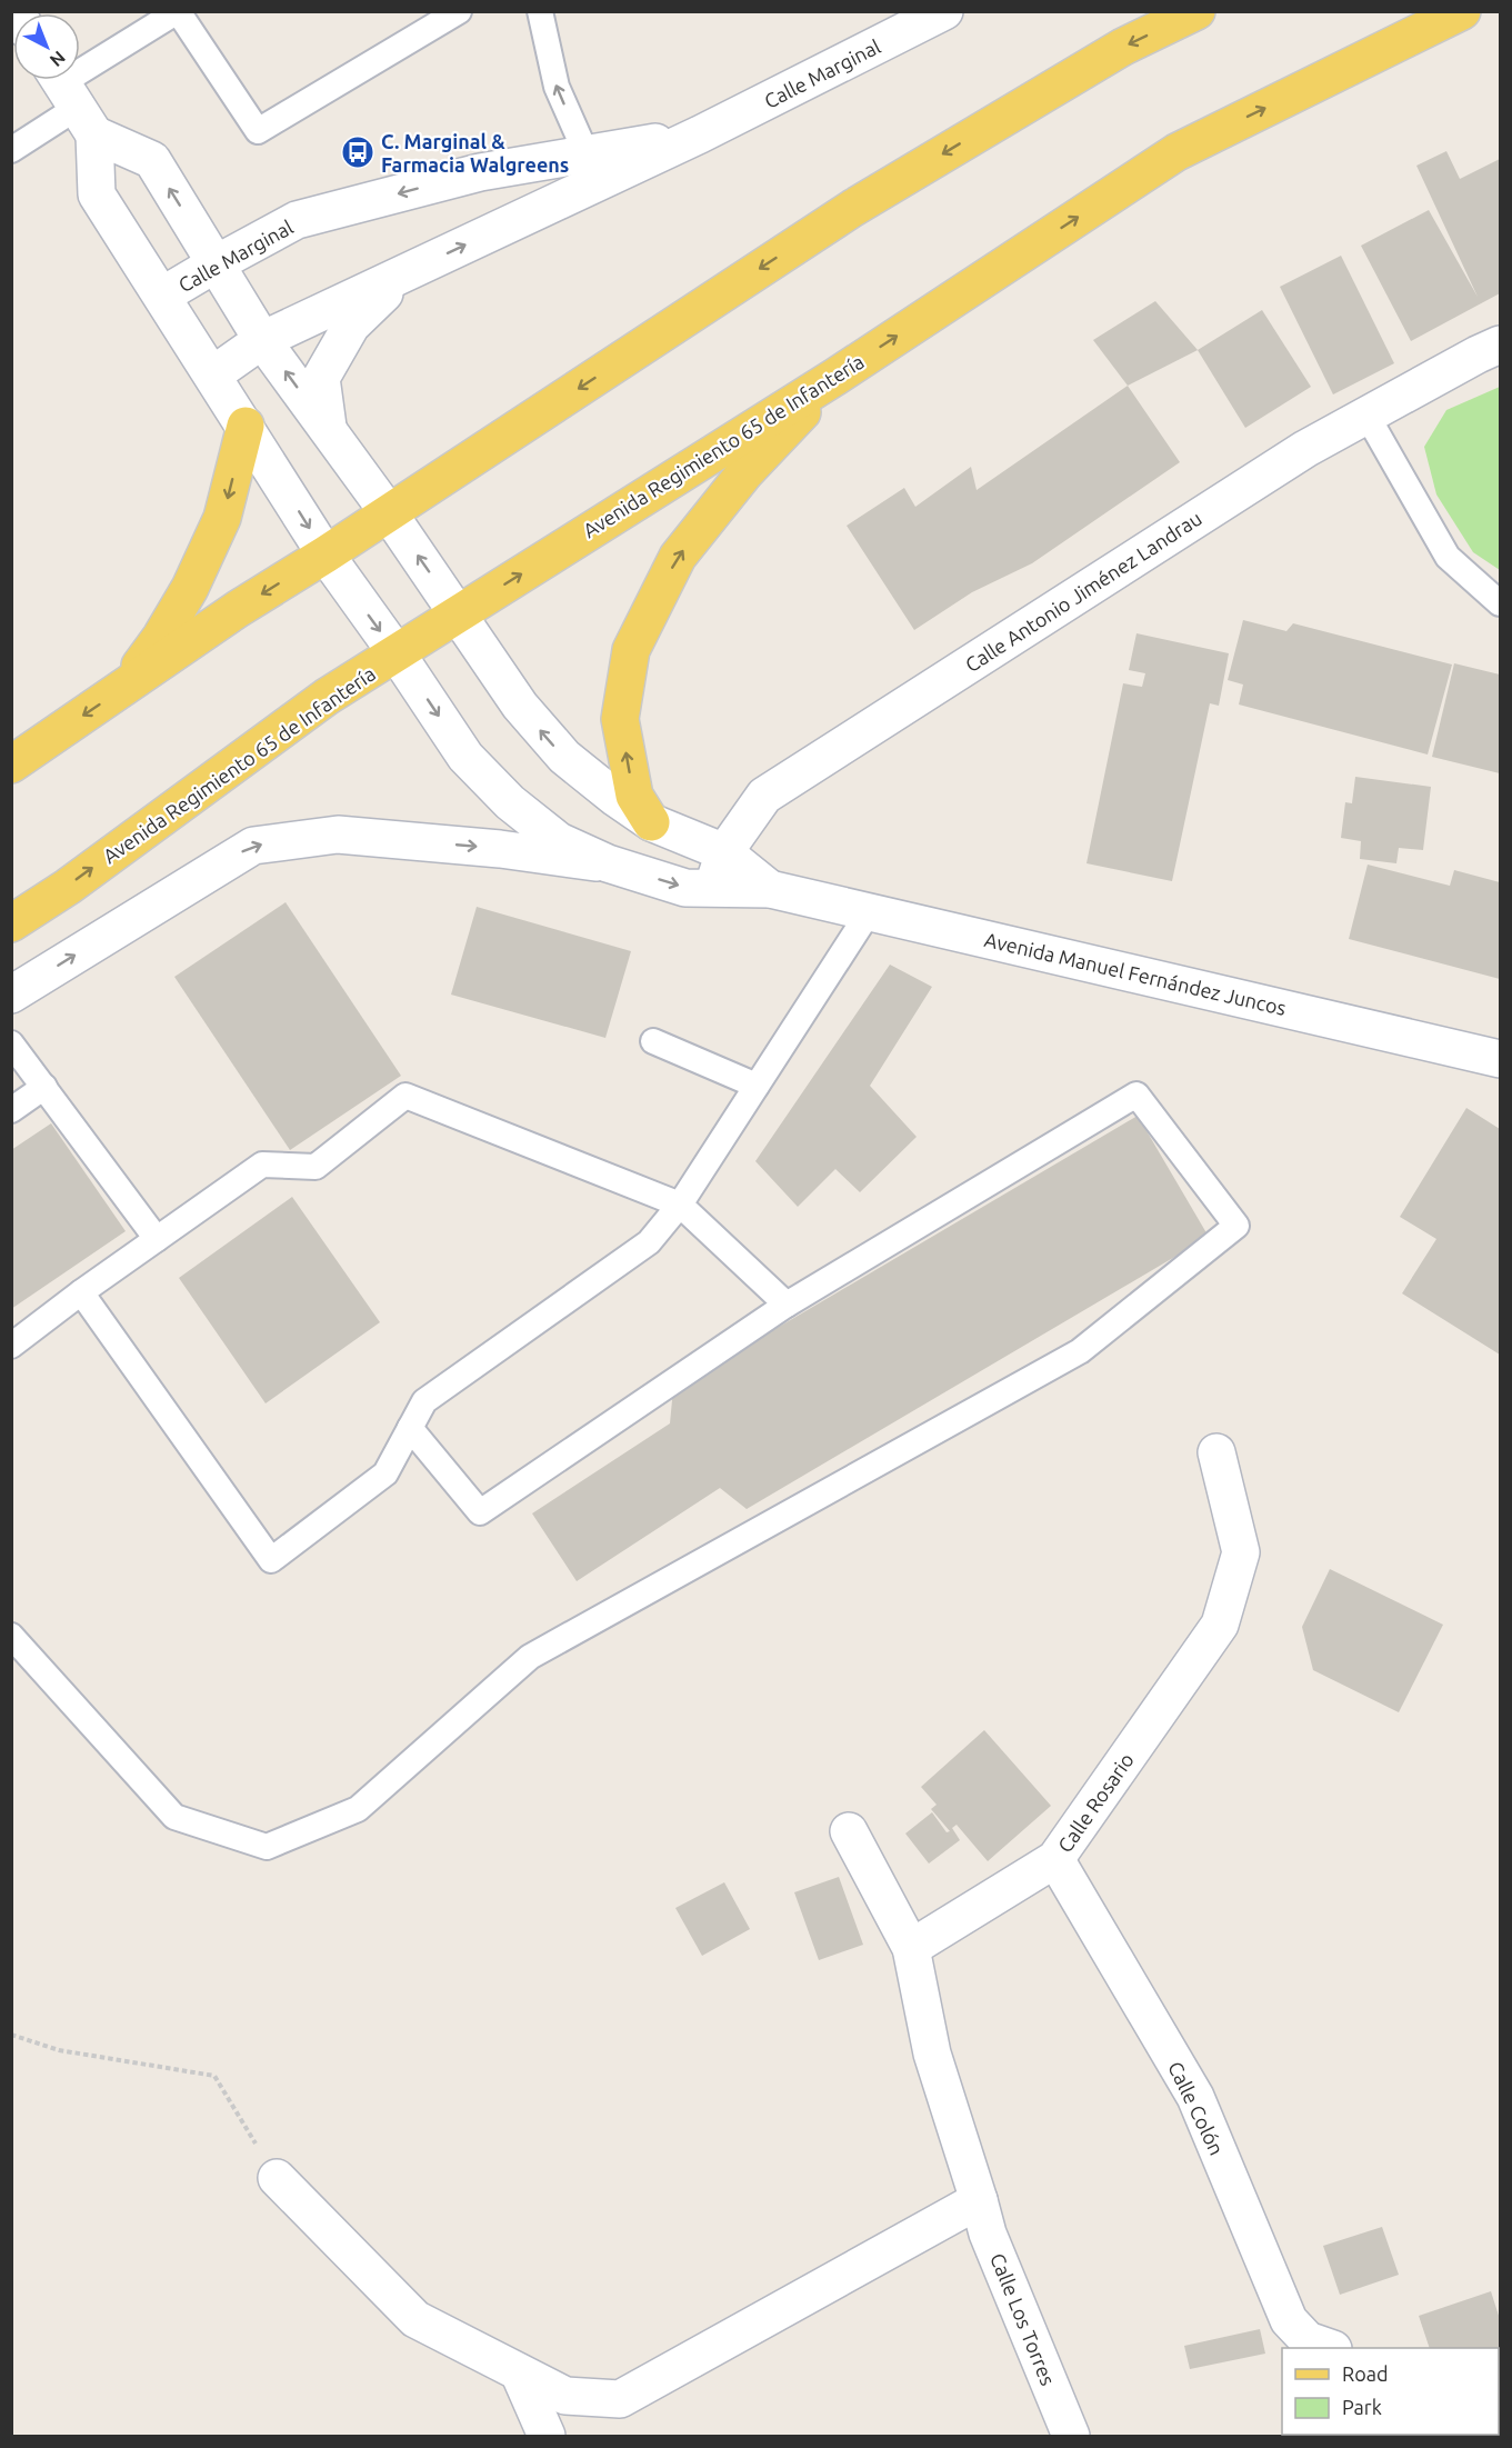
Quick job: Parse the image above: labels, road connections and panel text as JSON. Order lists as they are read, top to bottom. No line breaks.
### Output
{"streets":{"main road":["Avenida Regimiento 65 de Infantería"],"street":["Calle Marginal","Calle Antonio Jiménez Landrau","Avenida Manuel Fernández Juncos","Calle Rosario","Calle Colón","Calle Los Torres"]},"crossings":[["Calle Marginal","Avenida Manuel Fernández Juncos"],["Avenida Regimiento 65 de Infantería","Avenida Manuel Fernández Juncos"],["Calle Antonio Jiménez Landrau","Avenida Manuel Fernández Juncos"],["Calle Rosario","Calle Colón"],["Calle Rosario","Calle Los Torres"]],"places":{"bus stop":["C. Marginal & Farmacia Walgreens"]},"legend":["Road","Park"],"north":"bottom right"}
